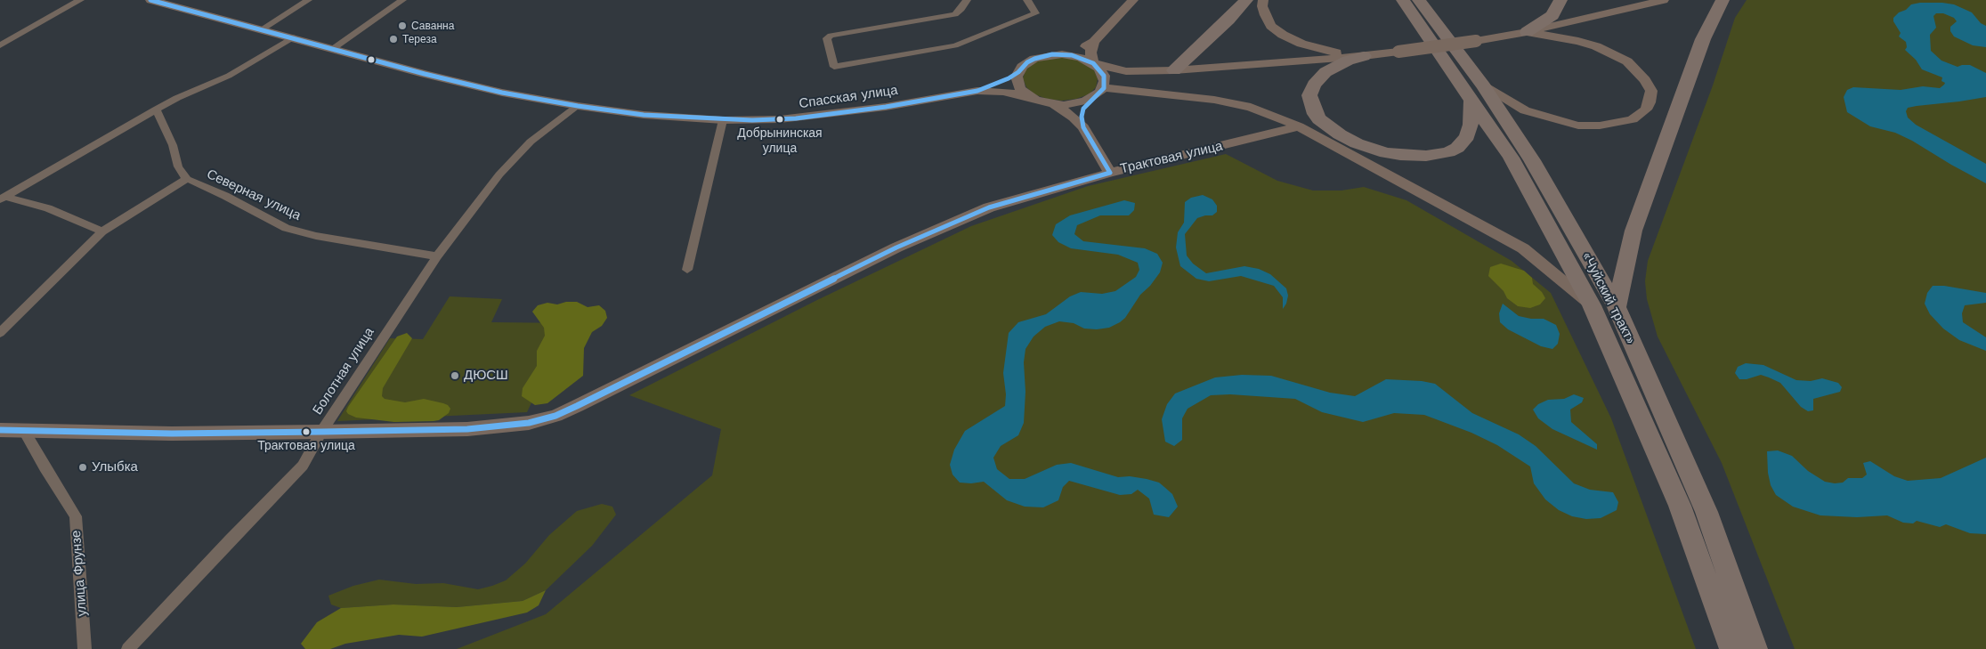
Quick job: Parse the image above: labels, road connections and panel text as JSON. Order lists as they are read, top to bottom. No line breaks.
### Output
{"streets":{"highway":["«Чуйский тракт»"],"street":["Спасская улица","Трактовая улица","Северная улица","Болотная улица","улица Фрунзе"]},"crossings":[["Спасская улица","Болотная улица"],["Трактовая улица","Болотная улица"],["Трактовая улица","улица Фрунзе"],["Северная улица","Болотная улица"]],"places":["Саванна","Тереза","Добрынинская улица","ДЮСШ","Трактовая улица","Улыбка"]}
